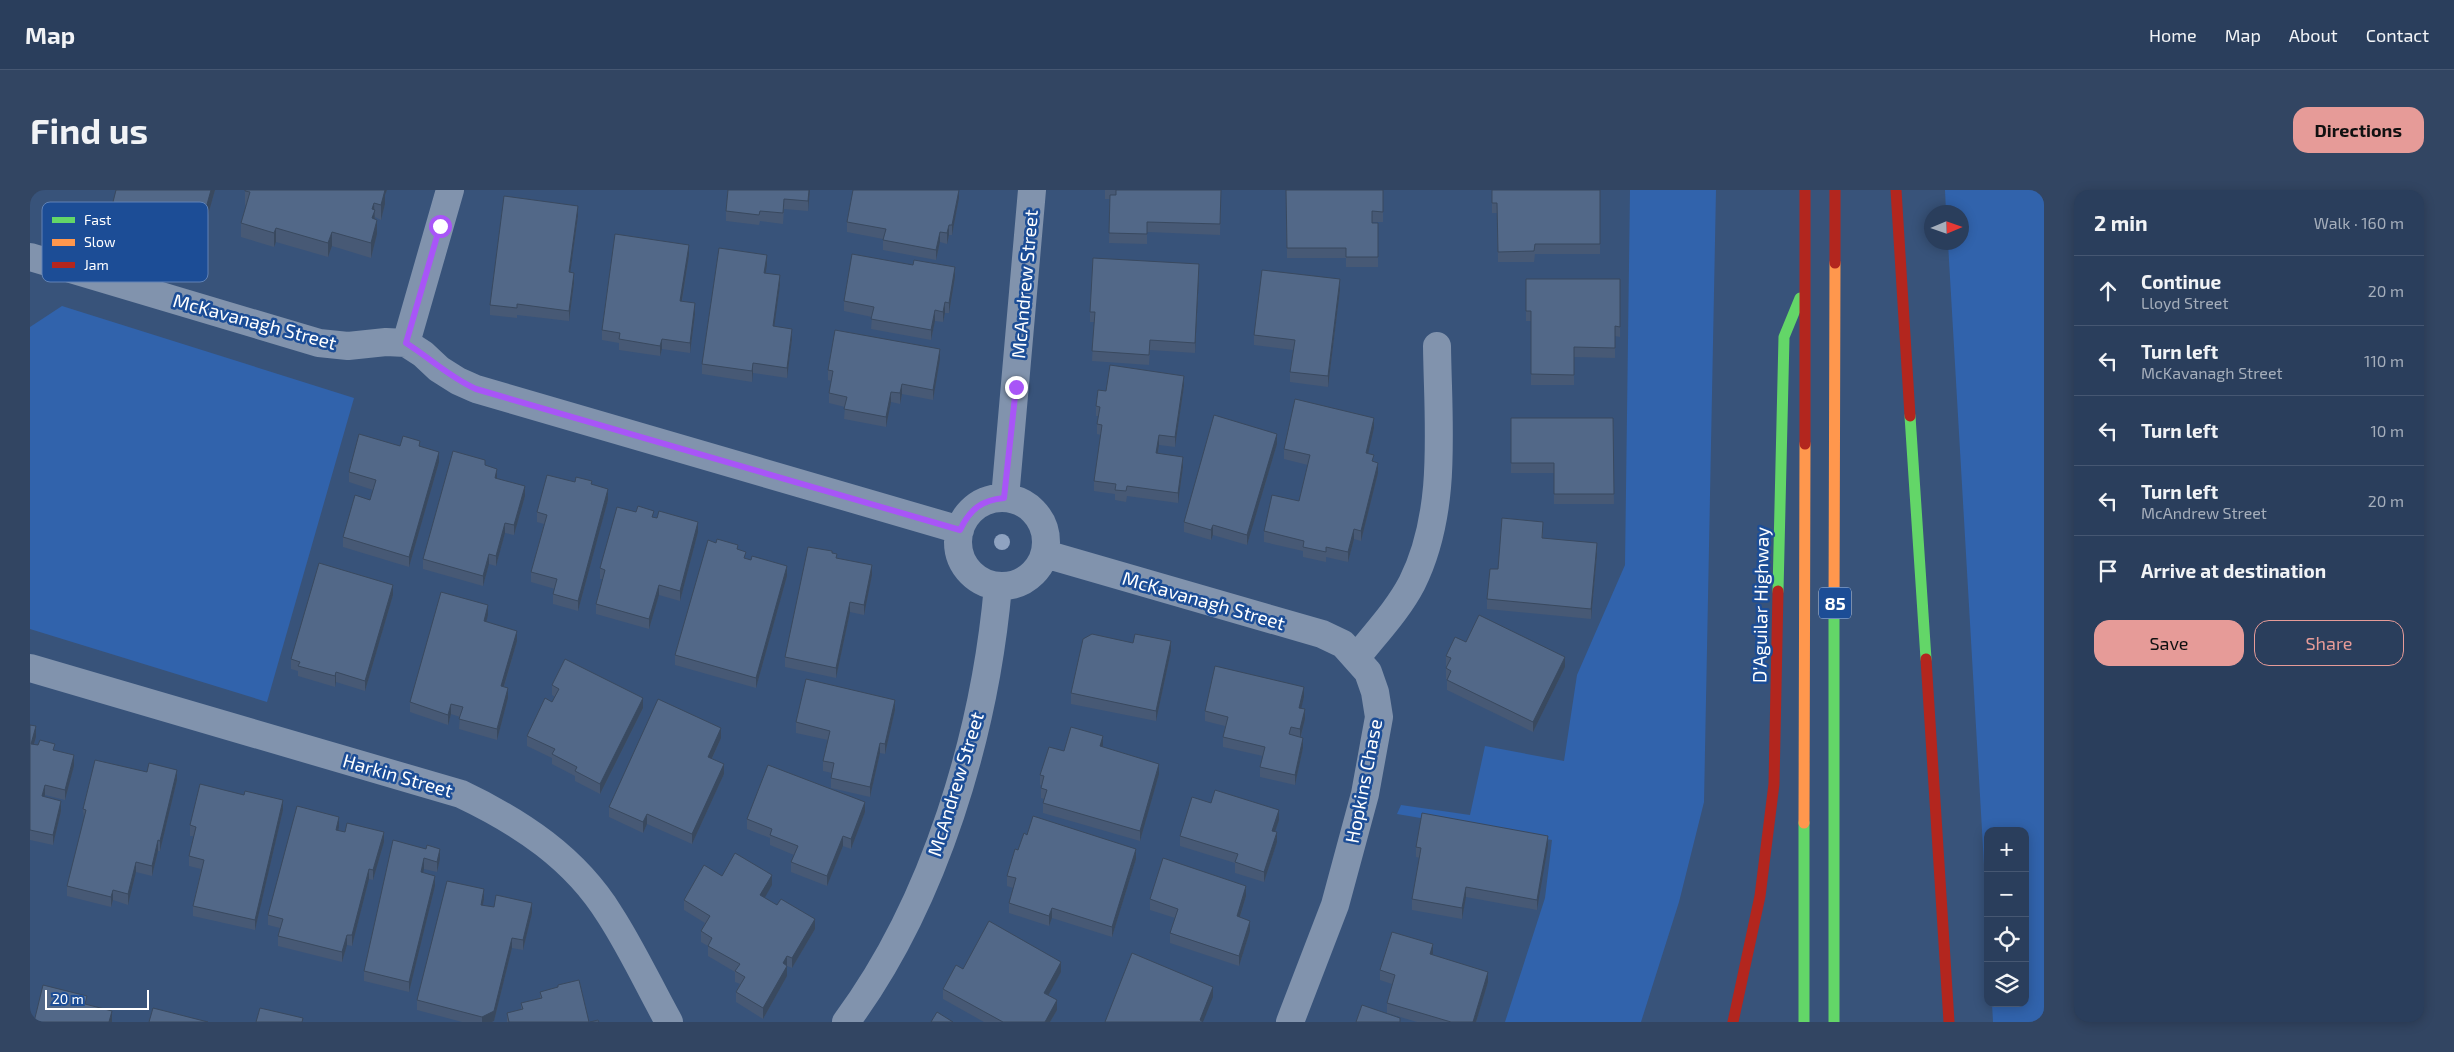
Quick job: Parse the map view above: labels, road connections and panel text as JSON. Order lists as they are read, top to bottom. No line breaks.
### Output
{"streets":{"highway":["85","D'Aguilar Highway"],"street":["McAndrew Street","McKavanagh Street","Harkin Street","Hopkins Chase"]},"crossings":[["McAndrew Street","McKavanagh Street"],["McKavanagh Street","Hopkins Chase"]],"legend":["Fast","Slow","Jam"],"scale_bar":"20 m","north":"right","page":{"header":"Map","nav":["Home","Map","About","Contact"],"buttons":["Directions",["Save","Share"]],"title":"Find us","heading":["2 min","Walk · 160 m"],"list":[["Continue","Lloyd Street","20 m"],["Turn left","McKavanagh Street","110 m"],["Turn left","10 m"],["Turn left","McAndrew Street","20 m"],"Arrive at destination"],"map_buttons":["+","−"],"scale":"20 m"}}
